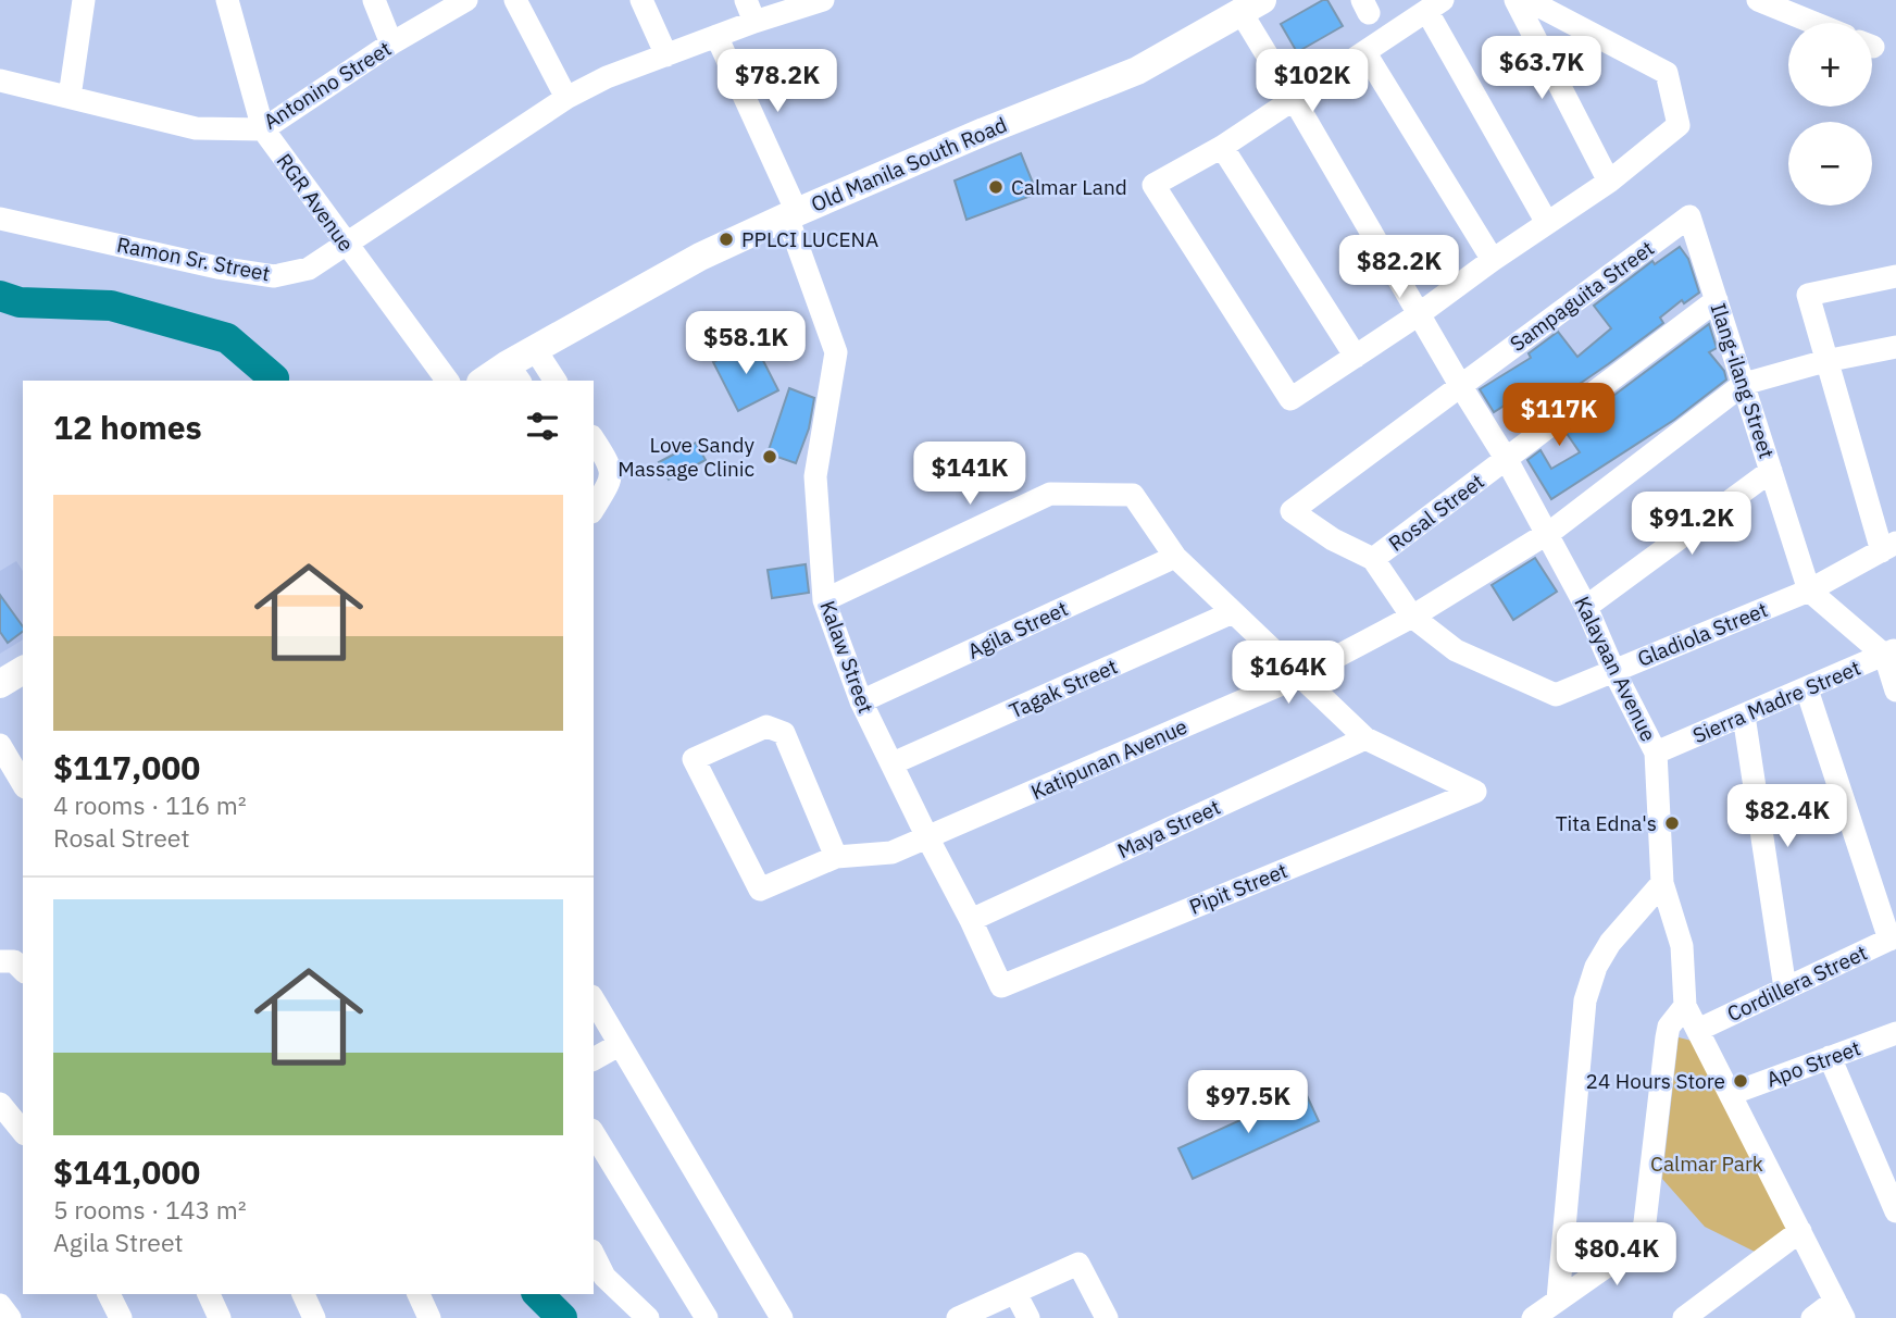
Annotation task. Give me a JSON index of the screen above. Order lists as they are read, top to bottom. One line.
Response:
{"streets":{"main road":["Old Manila South Road"],"street":["Antonino Street","RGR Avenue","Ramon Sr. Street","Sampaguita Street","Ilang-ilang Street","Rosal Street","Agila Street","Gladiola Street","Kalaw Street","Kalayaan Avenue","Tagak Street","Sierra Madre Street","Katipunan Avenue","Maya Street","Pipit Street","Cordillera Street","Apo Street"]},"crossings":[["Antonino Street","RGR Avenue"],["Old Manila South Road","Kalaw Street"],["Old Manila South Road","Kalayaan Avenue"],["RGR Avenue","Ramon Sr. Street"],["Ramon Sr. Street","Kalaw Street"],["Sampaguita Street","Ilang-ilang Street"],["Sampaguita Street","Rosal Street"],["Sampaguita Street","Gladiola Street"],["Sampaguita Street","Kalayaan Avenue"],["Ilang-ilang Street","Rosal Street"],["Ilang-ilang Street","Gladiola Street"],["Ilang-ilang Street","Katipunan Avenue"],["Rosal Street","Gladiola Street"],["Rosal Street","Kalayaan Avenue"],["Agila Street","Kalaw Street"],["Gladiola Street","Kalayaan Avenue"],["Gladiola Street","Katipunan Avenue"],["Kalaw Street","Tagak Street"],["Kalaw Street","Katipunan Avenue"],["Kalaw Street","Maya Street"],["Kalaw Street","Pipit Street"],["Kalayaan Avenue","Sierra Madre Street"],["Kalayaan Avenue","Katipunan Avenue"],["Kalayaan Avenue","Cordillera Street"],["Kalayaan Avenue","Apo Street"],["Maya Street","Pipit Street"]],"parks":["Calmar Park"],"places":["Calmar Land","PPLCI LUCENA","Love Sandy Massage Clinic","Tita Edna's","24 Hours Store"],"page":{"map_buttons":["+","−"],"price":["$63.7K","$78.2K","$102K","$82.2K","$58.1K","$117K","$141K","$91.2K","$164K","$82.4K","$97.5K","$80.4K"],"heading":"12 homes","list":[{"name":"$117,000","note":"4 rooms · 116 m² · Rosal Street"},{"name":"$141,000","note":"5 rooms · 143 m² · Agila Street"}]}}
